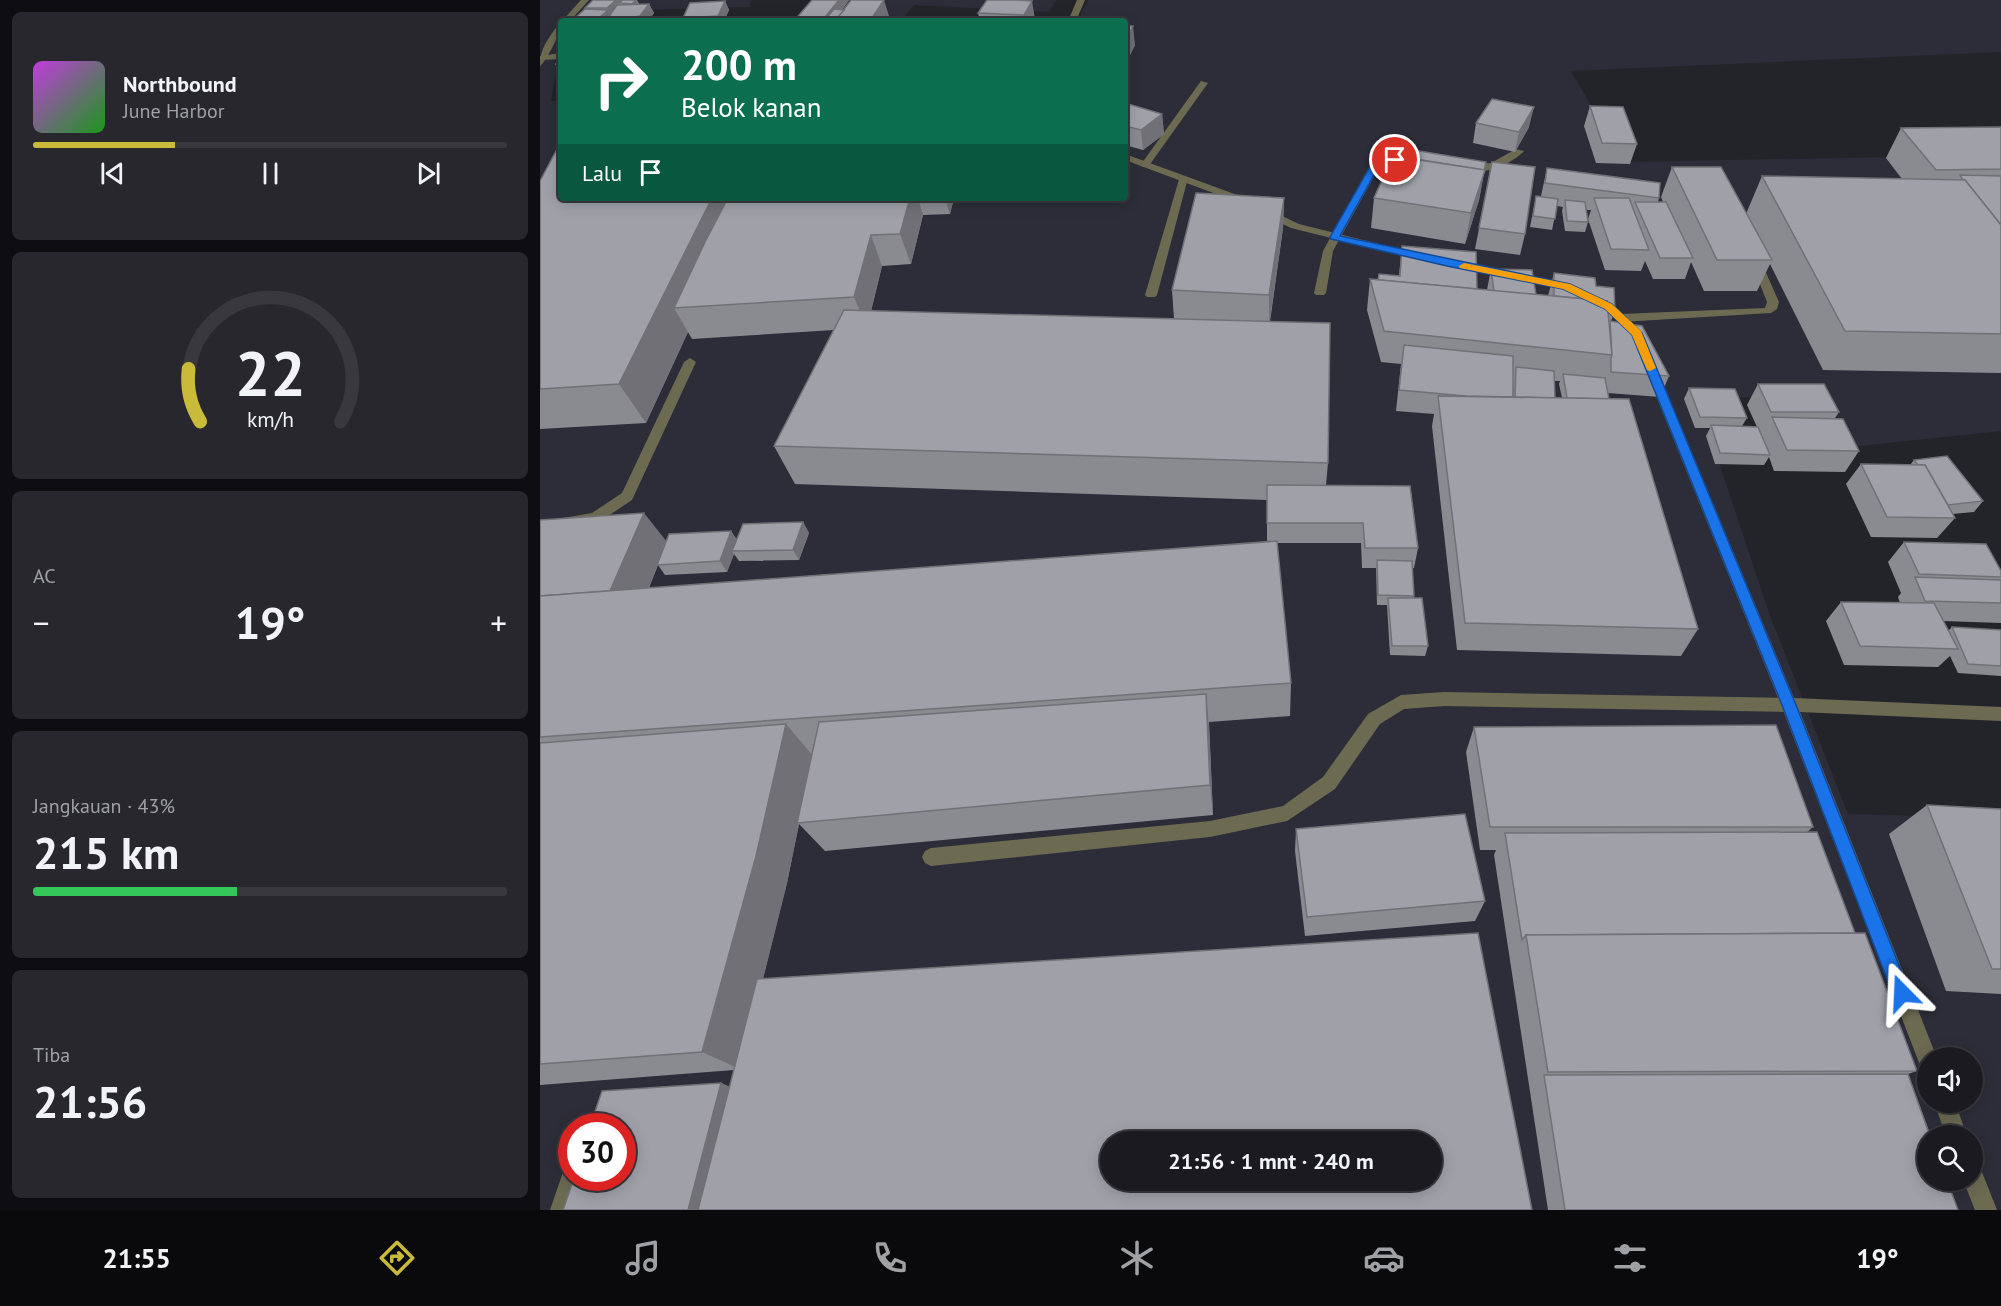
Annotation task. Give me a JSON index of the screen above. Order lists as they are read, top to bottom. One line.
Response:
{"page":{"turn":["200 m","Belok kanan"],"song":["Northbound","June Harbor"],"then":"Lalu","tile":["AC",["Jangkauan · 43%","215 km"],["Tiba","21:56"]],"heat":["−","19°","+"],"limit":"30","trip":"21:56 · 1 mnt · 240 m","tabs":["21:55","19°"],"gauge":["22","km/h"]}}
